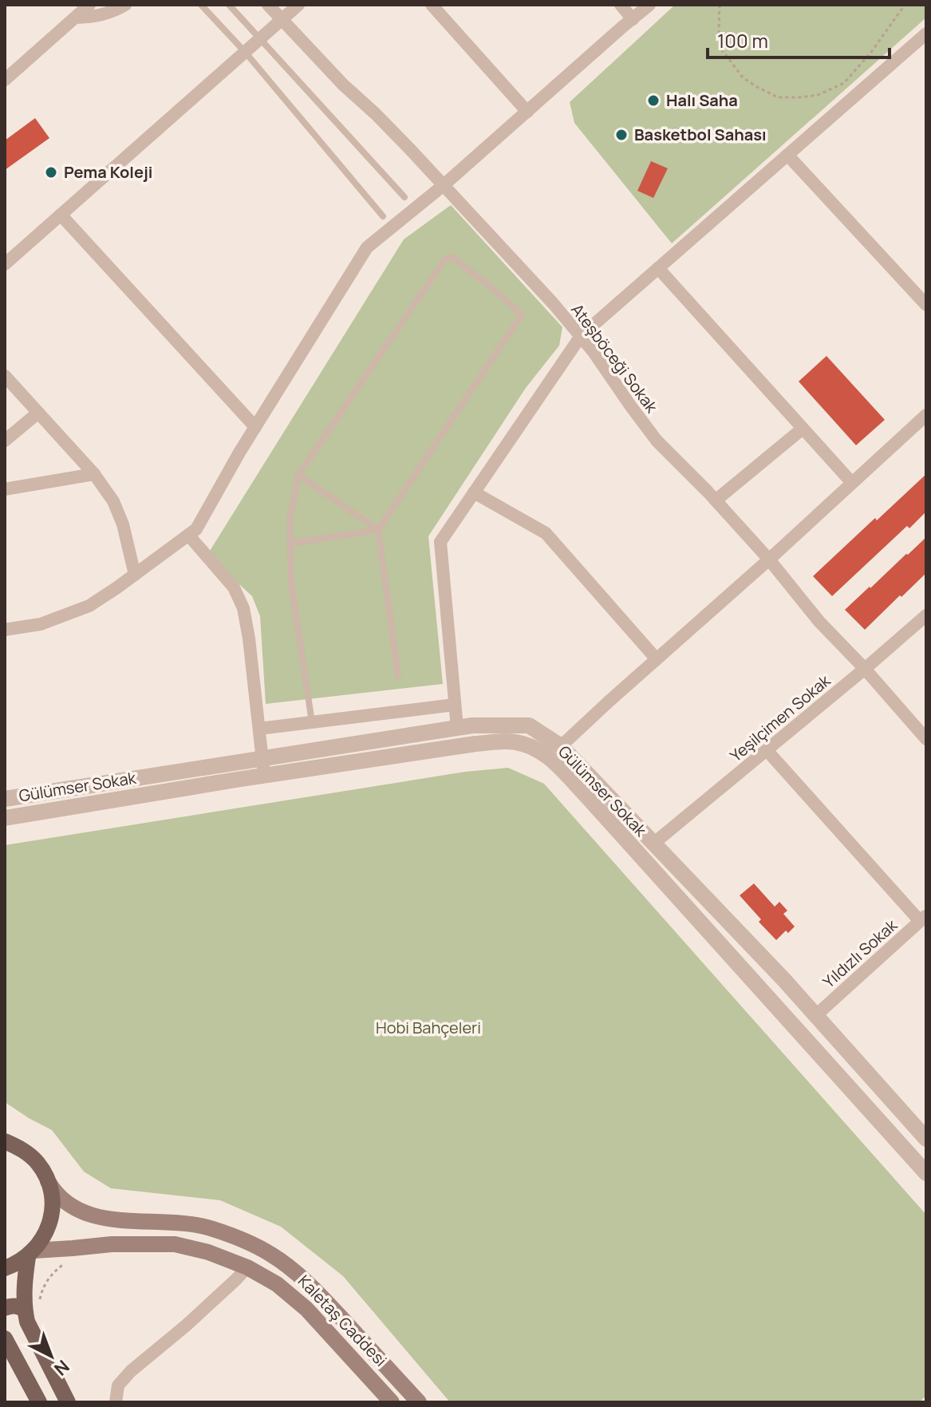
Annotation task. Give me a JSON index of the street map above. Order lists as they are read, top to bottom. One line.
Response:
{"streets":{"main road":["Kaletaş Caddesi"],"street":["Ateşböceği Sokak","Yeşilçimen Sokak","Gülümser Sokak","Yıldızlı Sokak"]},"crossings":[["Ateşböceği Sokak","Yeşilçimen Sokak"],["Yeşilçimen Sokak","Gülümser Sokak"],["Gülümser Sokak","Yıldızlı Sokak"]],"parks":["Hobi Bahçeleri"],"places":["Halı Saha","Basketbol Sahası","Pema Koleji"],"scale_bar":"100 m","north":"bottom right"}
